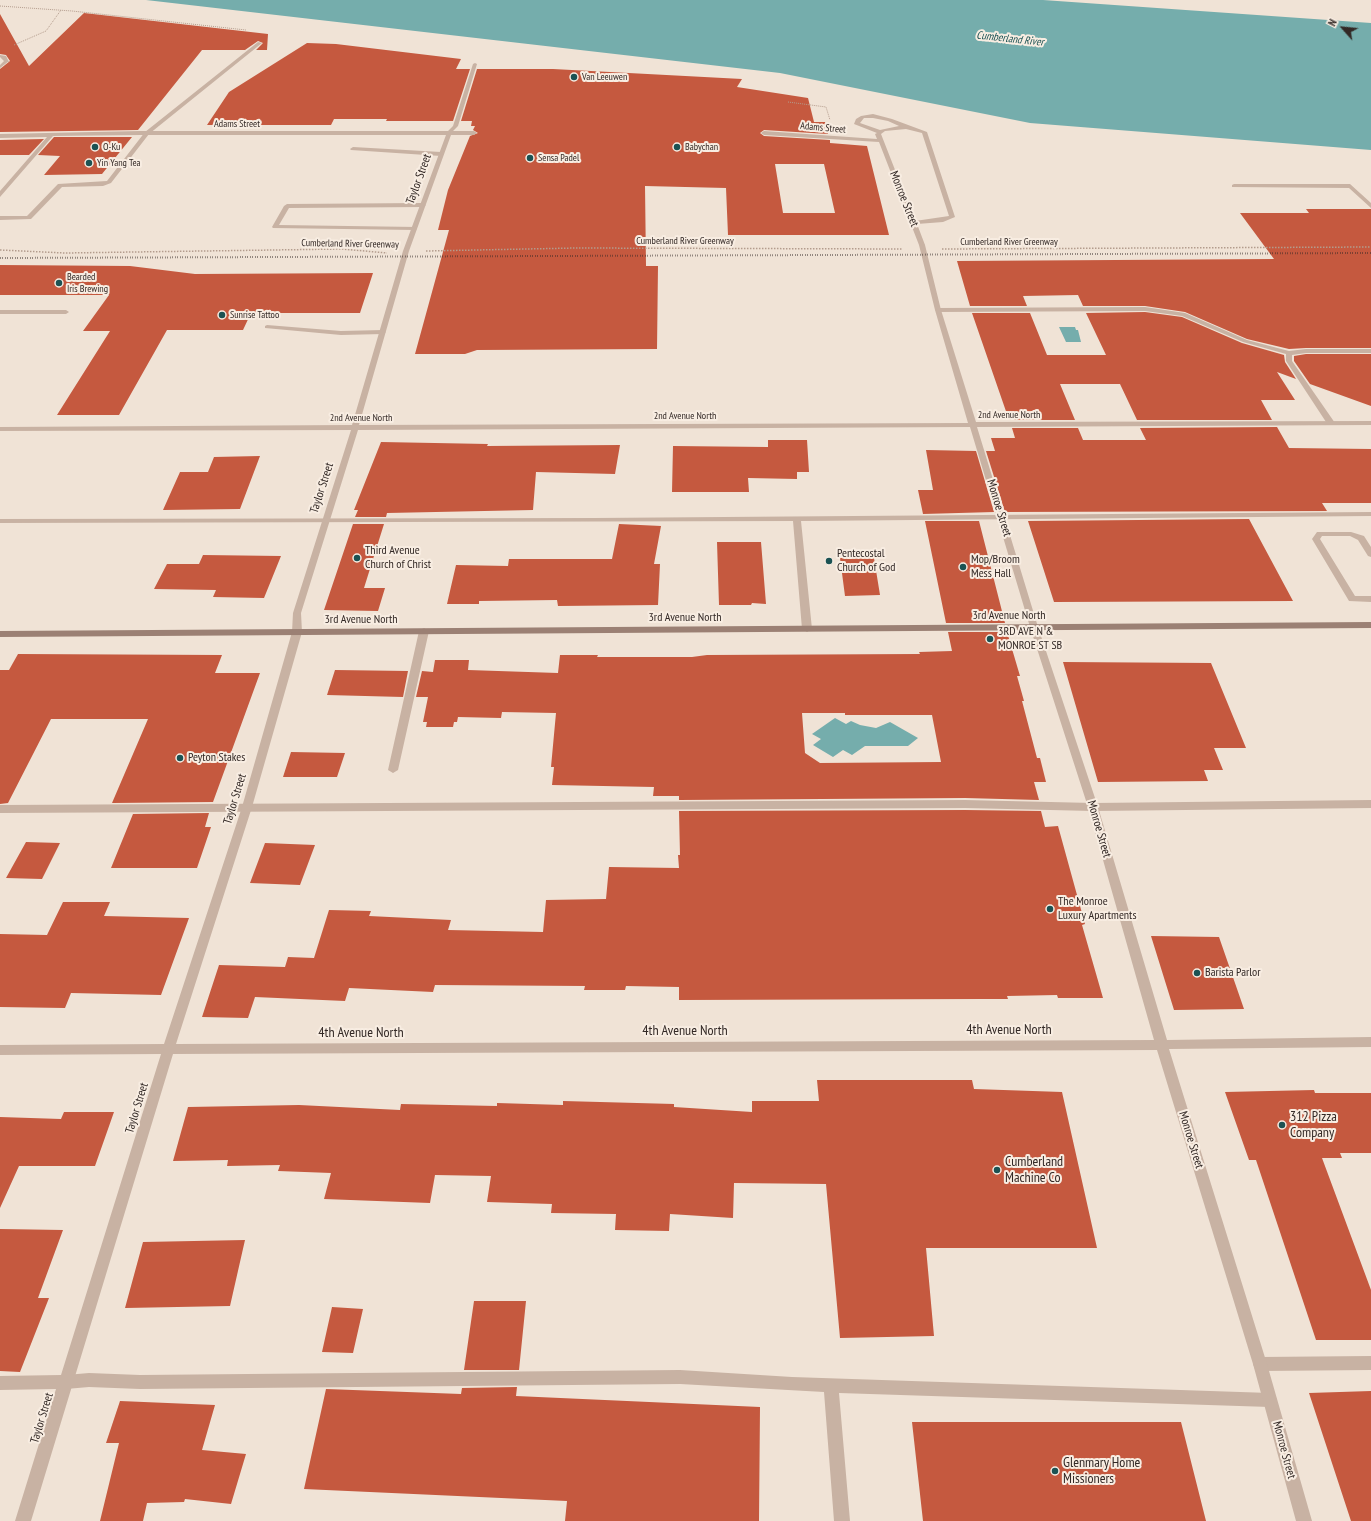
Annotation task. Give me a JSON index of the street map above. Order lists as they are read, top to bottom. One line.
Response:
{"streets":{"street":["Adams Street","Taylor Street","Monroe Street","2nd Avenue North","3rd Avenue North","4th Avenue North"],"path":["Cumberland River Greenway"]},"crossings":[["Adams Street","Taylor Street"],["Adams Street","Monroe Street"],["Taylor Street","Cumberland River Greenway"],["Taylor Street","2nd Avenue North"],["Taylor Street","3rd Avenue North"],["Taylor Street","4th Avenue North"],["Monroe Street","Cumberland River Greenway"],["Monroe Street","2nd Avenue North"],["Monroe Street","3rd Avenue North"],["Monroe Street","4th Avenue North"]],"water":["Cumberland River"],"places":["Van Leeuwen","O-Ku","Babychan","Sensa Padel","Yin Yang Tea","Bearded Iris Brewing","Sunrise Tattoo","Third Avenue Church of Christ","Pentecostal Church of God","Mop/Broom Mess Hall","3RD AVE N & MONROE ST SB","Peyton Stakes","The Monroe Luxury Apartments","Barista Parlor","312 Pizza Company","Cumberland Machine Co","Glenmary Home Missioners"],"north":"top left"}
